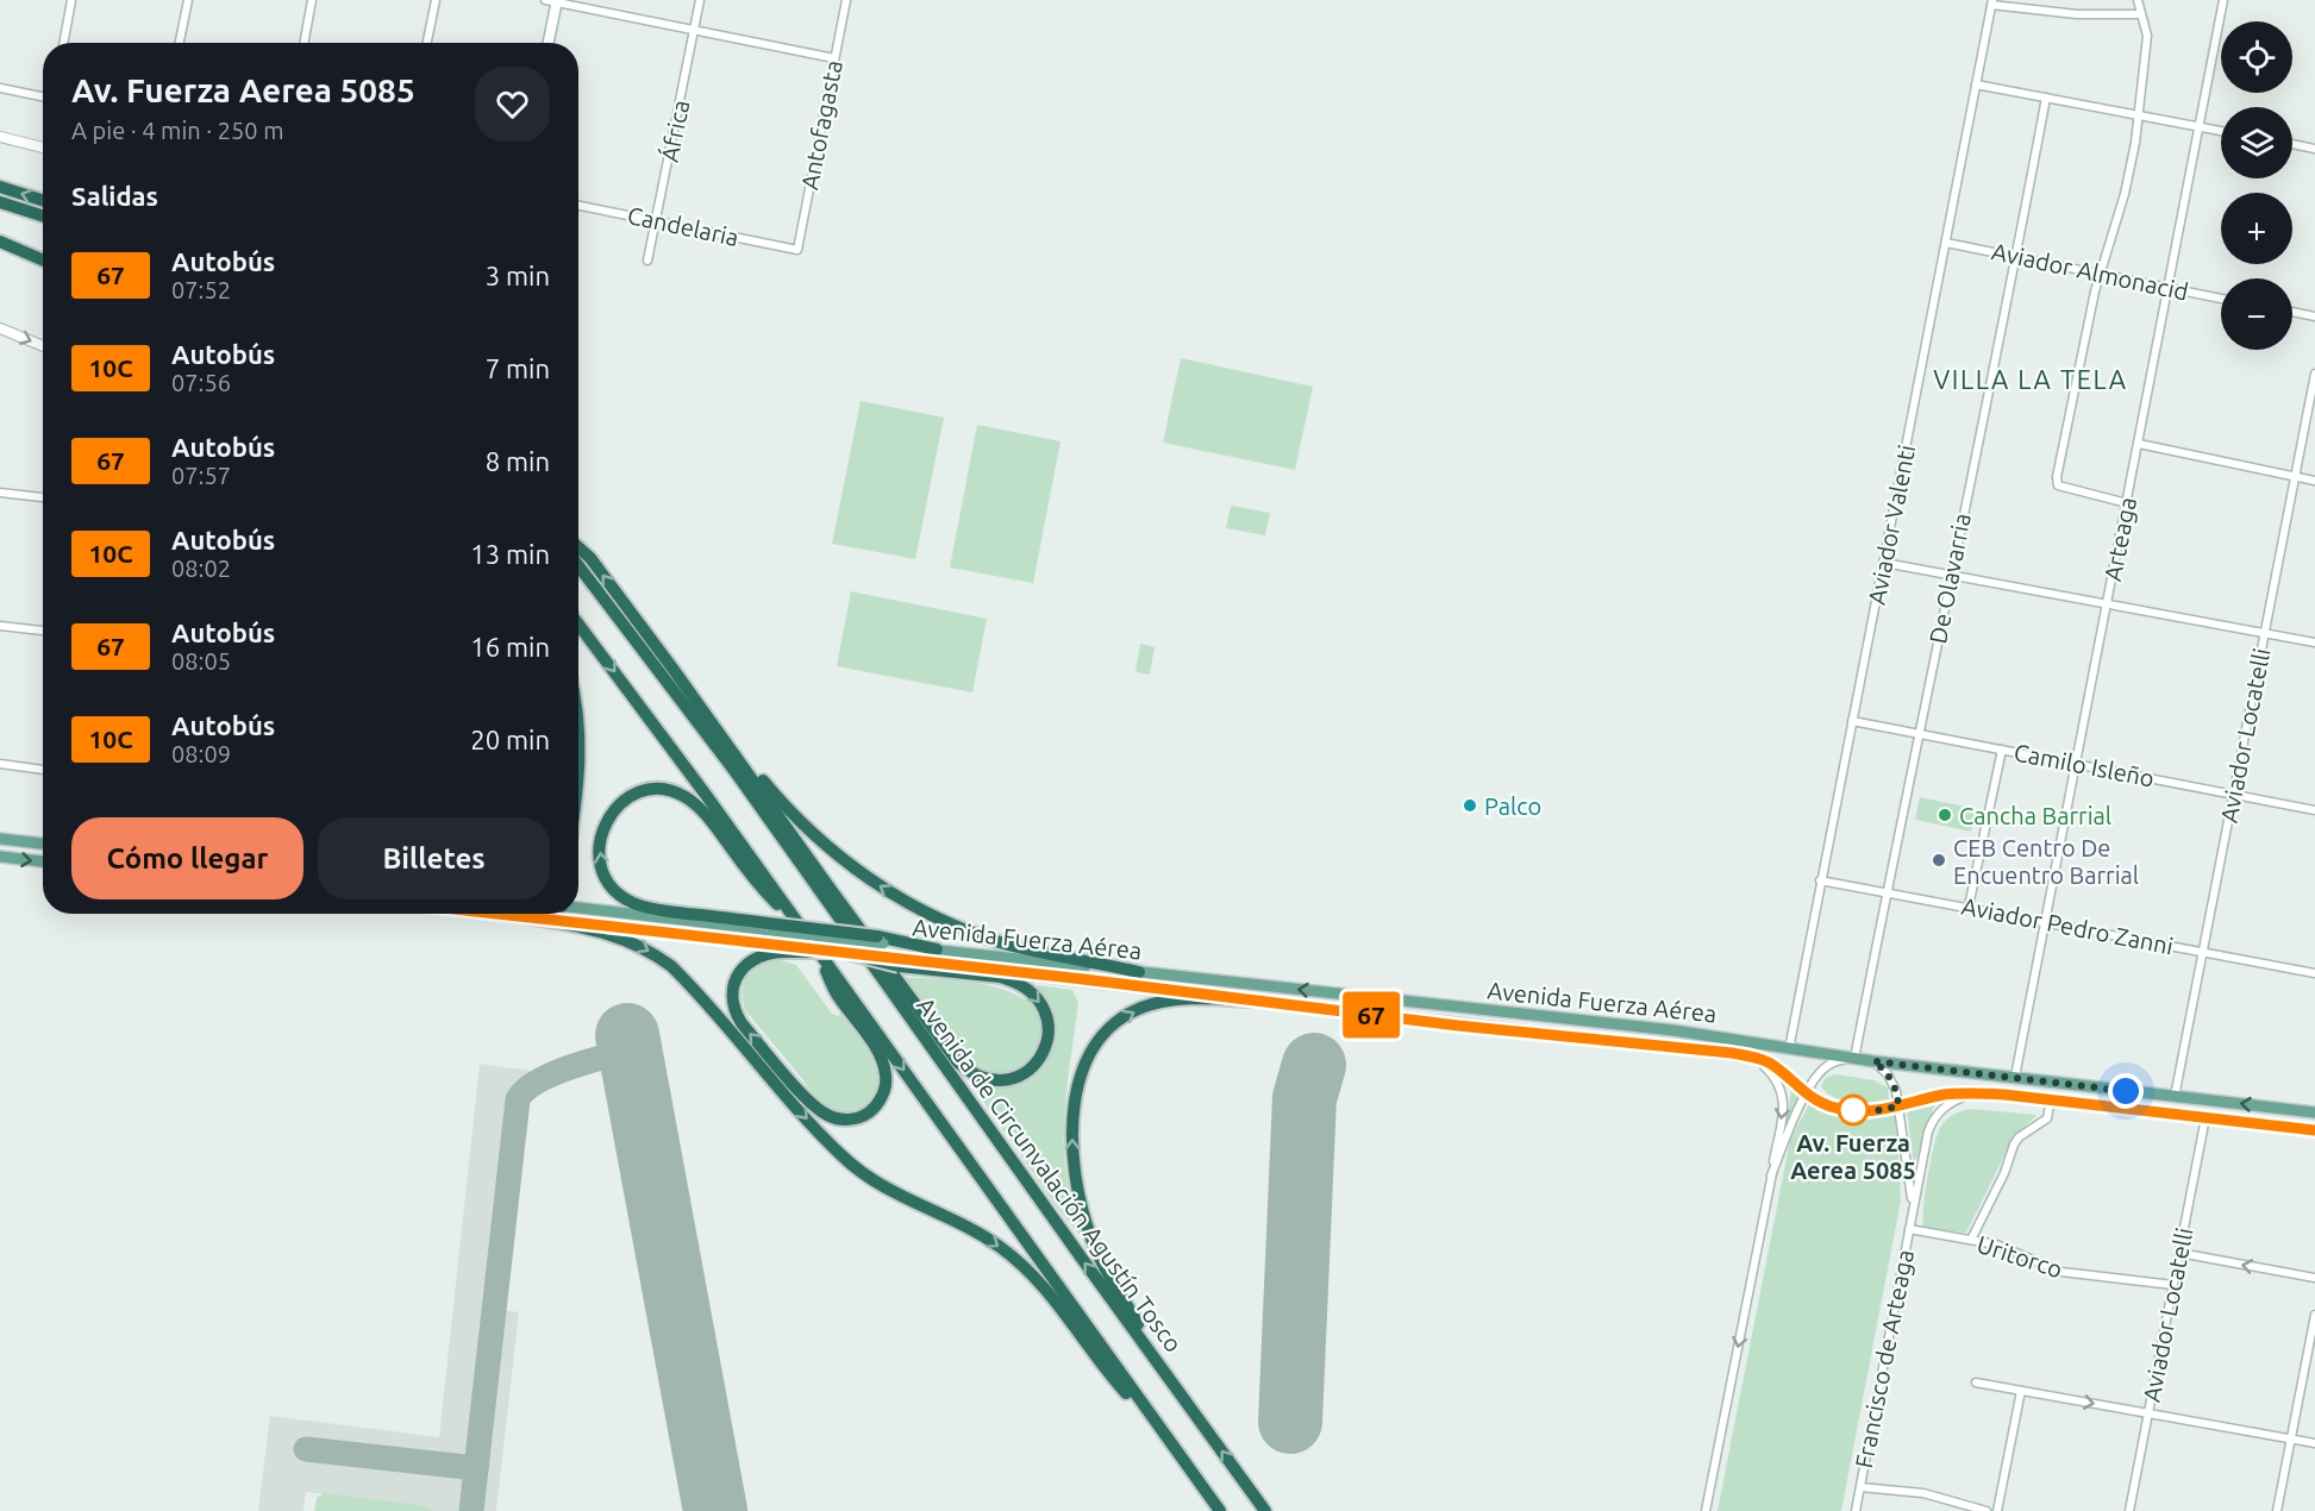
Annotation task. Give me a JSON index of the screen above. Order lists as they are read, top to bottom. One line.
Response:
{"streets":{"highway":["Avenida de Circunvalación Agustín Tosco"],"main road":["Avenida Fuerza Aérea"],"street":["Antofagasta","África","Candelaria","Aviador Almonacid","Aviador Valenti","Arteaga","De Olavarria","Aviador Locatelli","Camilo Isleño","Aviador Pedro Zanni","Uritorco","Francisco de Arteaga"]},"crossings":[["Antofagasta","Candelaria"],["África","Candelaria"],["Aviador Almonacid","Aviador Valenti"],["Aviador Almonacid","Arteaga"],["Aviador Almonacid","De Olavarria"],["Aviador Valenti","Camilo Isleño"],["Aviador Valenti","Aviador Pedro Zanni"],["Aviador Valenti","Avenida Fuerza Aérea"],["Arteaga","Camilo Isleño"],["Arteaga","Aviador Pedro Zanni"],["Arteaga","Avenida Fuerza Aérea"],["De Olavarria","Camilo Isleño"],["De Olavarria","Aviador Pedro Zanni"],["De Olavarria","Avenida Fuerza Aérea"],["Aviador Locatelli","Camilo Isleño"],["Aviador Locatelli","Aviador Pedro Zanni"],["Aviador Locatelli","Avenida Fuerza Aérea"],["Aviador Locatelli","Uritorco"],["Avenida Fuerza Aérea","Francisco de Arteaga"],["Uritorco","Francisco de Arteaga"]],"districts":["VILLA LA TELA"],"places":["Palco","Cancha Barrial","CEB Centro De Encuentro Barrial","Av. Fuerza Aerea 5085"],"lines":["bus line 67"],"page":{"on_map":"67","map_buttons":["+","−"],"heading":[["Av. Fuerza Aerea 5085","A pie · 4 min · 250 m"],"Salidas"],"list":[{"mark":"67","name":"Autobús","note":"07:52","value":"3 min"},{"mark":"10C","name":"Autobús","note":"07:56","value":"7 min"},{"mark":"67","name":"Autobús","note":"07:57","value":"8 min"},{"mark":"10C","name":"Autobús","note":"08:02","value":"13 min"},{"mark":"67","name":"Autobús","note":"08:05","value":"16 min"},{"mark":"10C","name":"Autobús","note":"08:09","value":"20 min"}],"buttons":["Cómo llegar","Billetes"]}}
